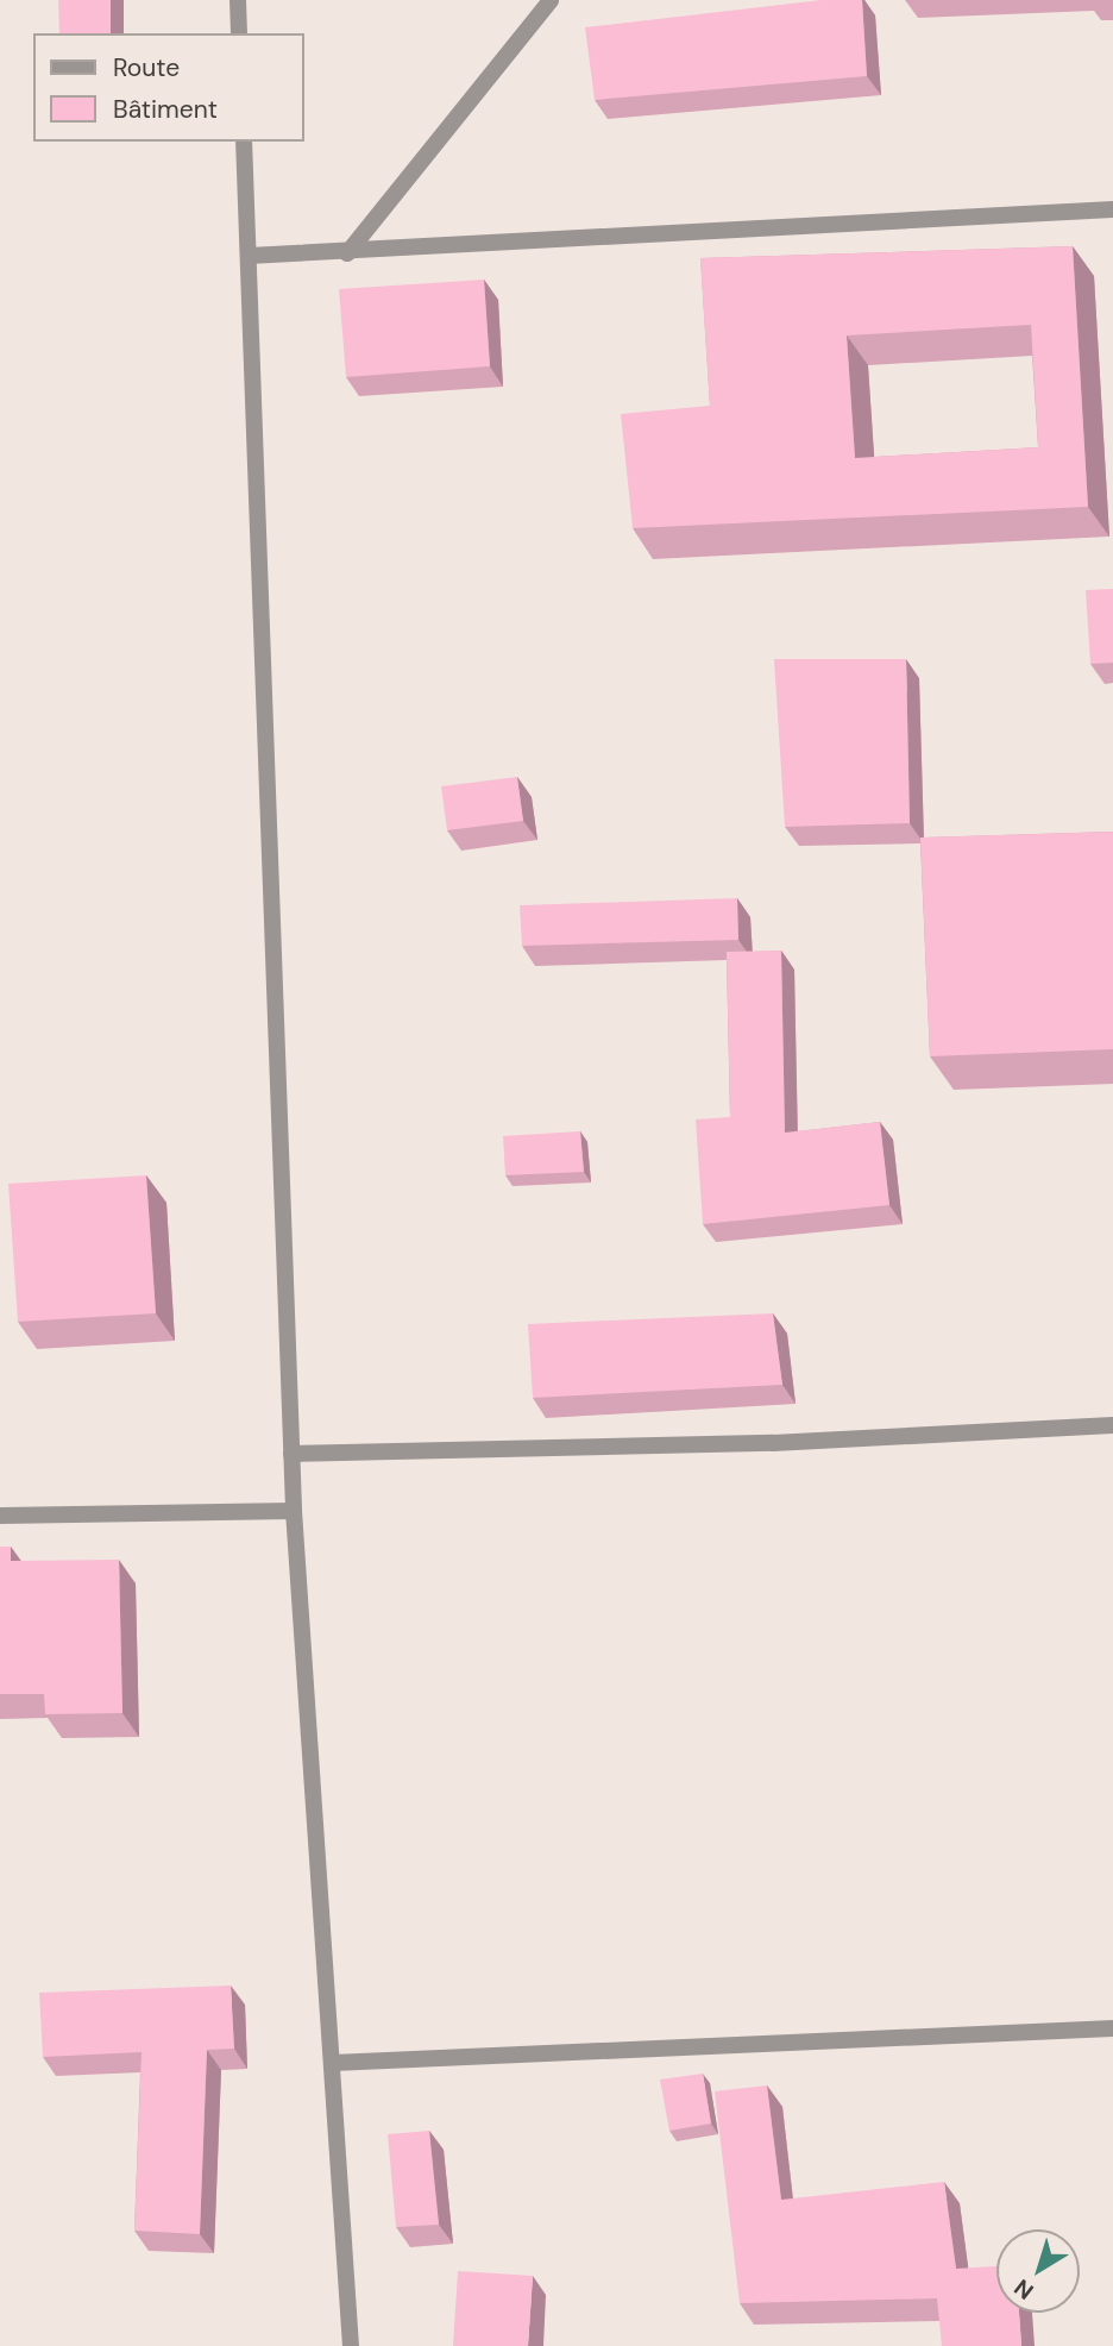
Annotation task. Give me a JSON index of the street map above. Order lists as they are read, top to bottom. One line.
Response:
{"legend":["Route","Bâtiment"],"north":"bottom left"}
